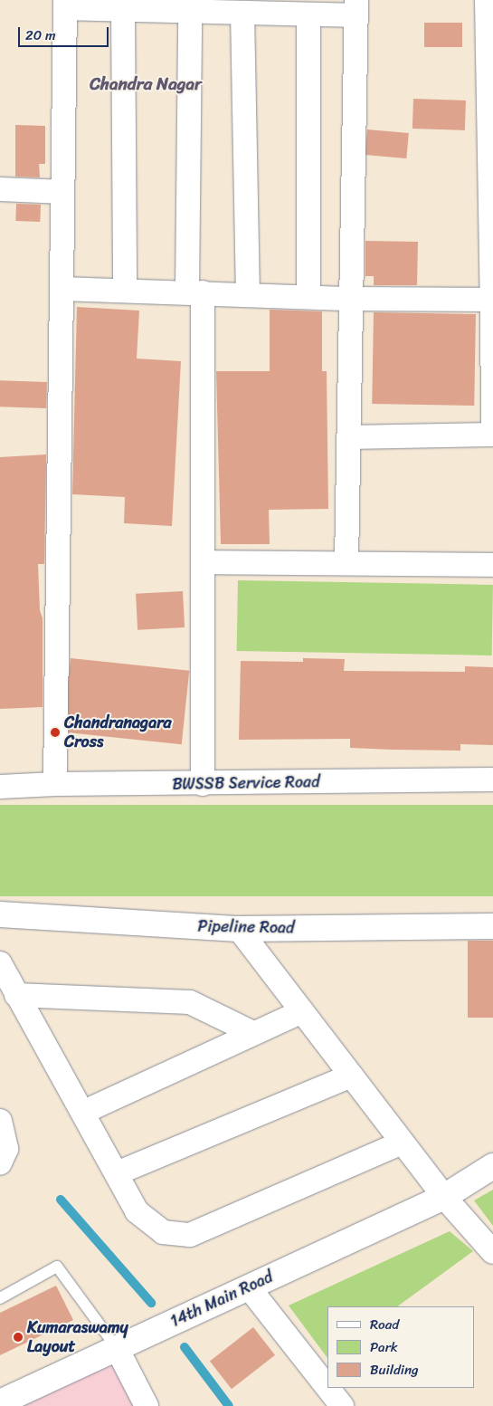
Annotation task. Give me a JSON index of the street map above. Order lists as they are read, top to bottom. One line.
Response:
{"streets":{"main road":["Pipeline Road","14th Main Road"],"street":["BWSSB Service Road"]},"districts":["Chandra Nagar"],"places":["Chandranagara Cross","Kumaraswamy Layout"],"legend":["Road","Park","Building"],"scale_bar":"20 m"}
